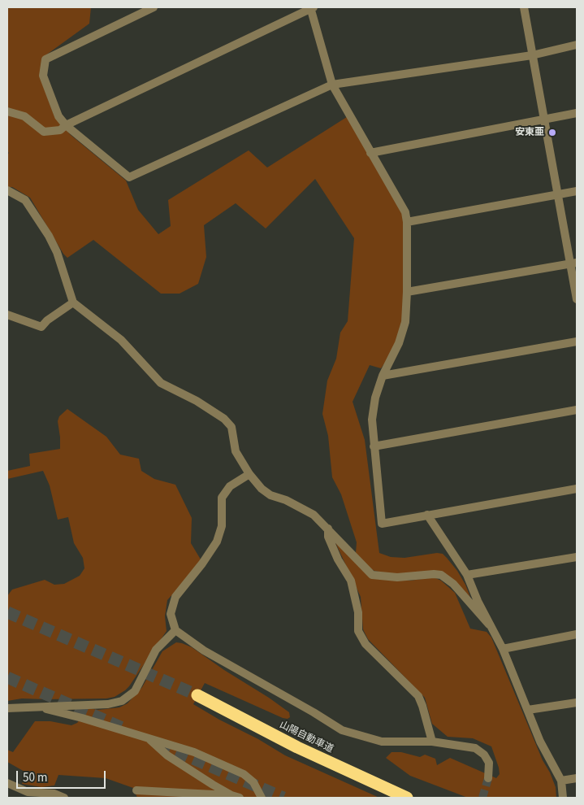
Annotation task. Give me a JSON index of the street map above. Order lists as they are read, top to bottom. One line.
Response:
{"streets":{"highway":["山陽自動車道"]},"places":["安東亜"],"scale_bar":"50 m"}
